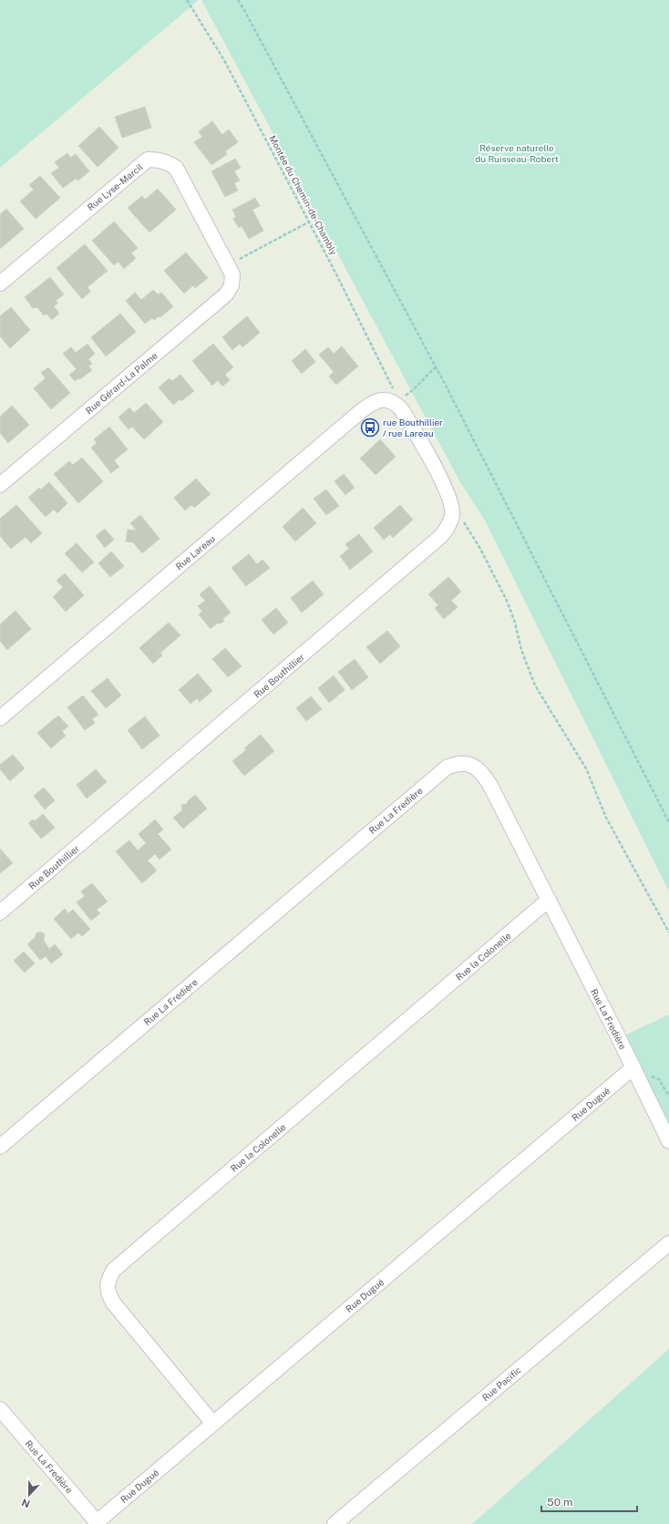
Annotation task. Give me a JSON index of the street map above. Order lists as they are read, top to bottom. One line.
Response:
{"streets":{"street":["Rue Lyse-Marcil","Rue Gérard-La Palme","Rue Lareau","Rue Bouthillier","Rue La Fredière","Rue la Colonelle","Rue Dugué","Rue Pacific"],"path":["Montée du Chemin-de-Chambly"]},"crossings":[["Rue Lyse-Marcil","Rue Gérard-La Palme"],["Montée du Chemin-de-Chambly","Rue Lareau"],["Rue La Fredière","Rue la Colonelle"],["Rue La Fredière","Rue Dugué"],["Rue la Colonelle","Rue Dugué"]],"parks":["Réserve naturelle du Ruisseau-Robert"],"places":{"bus stop":["rue Bouthillier / rue Lareau"]},"scale_bar":"50 m","north":"bottom"}
